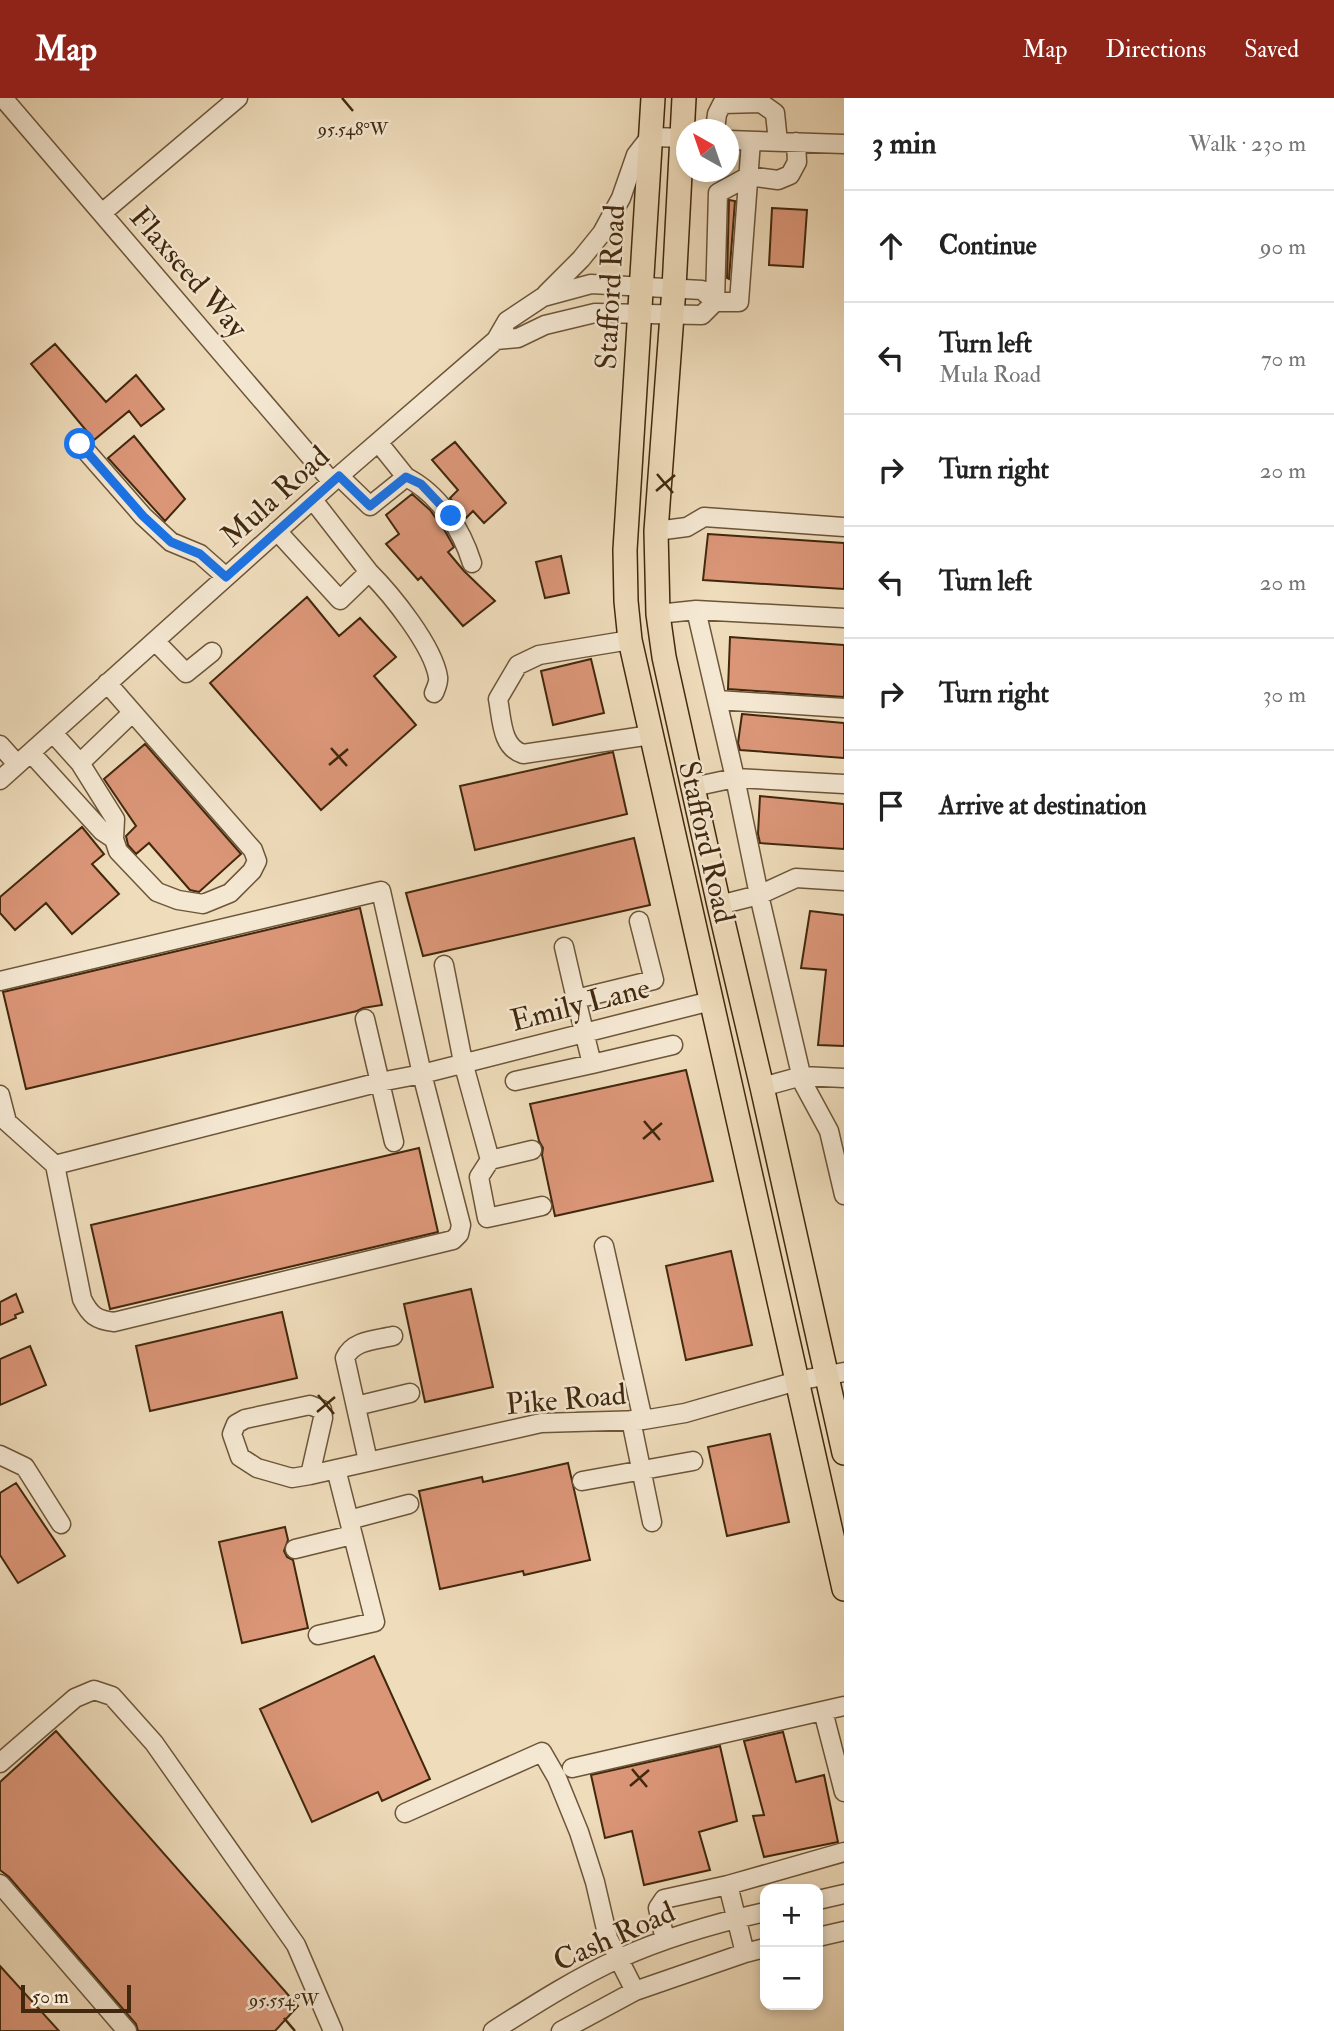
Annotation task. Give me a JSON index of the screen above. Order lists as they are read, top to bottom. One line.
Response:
{"streets":{"main road":["Stafford Road"],"street":["Flaxseed Way","Mula Road","Emily Lane","Pike Road","Cash Road"]},"crossings":[["Flaxseed Way","Mula Road"],["Stafford Road","Mula Road"],["Stafford Road","Emily Lane"],["Stafford Road","Pike Road"]],"scale_bar":"50 m","north":"top left","page":{"header":"Map","nav":["Map","Directions","Saved"],"heading":["3 min","Walk · 230 m"],"list":[["Continue","90 m"],["Turn left","Mula Road","70 m"],["Turn right","20 m"],["Turn left","20 m"],["Turn right","30 m"],"Arrive at destination"],"map_buttons":["+","−"],"scale":"50 m"},"coordinates":["95.548°W","95.554°W"]}
